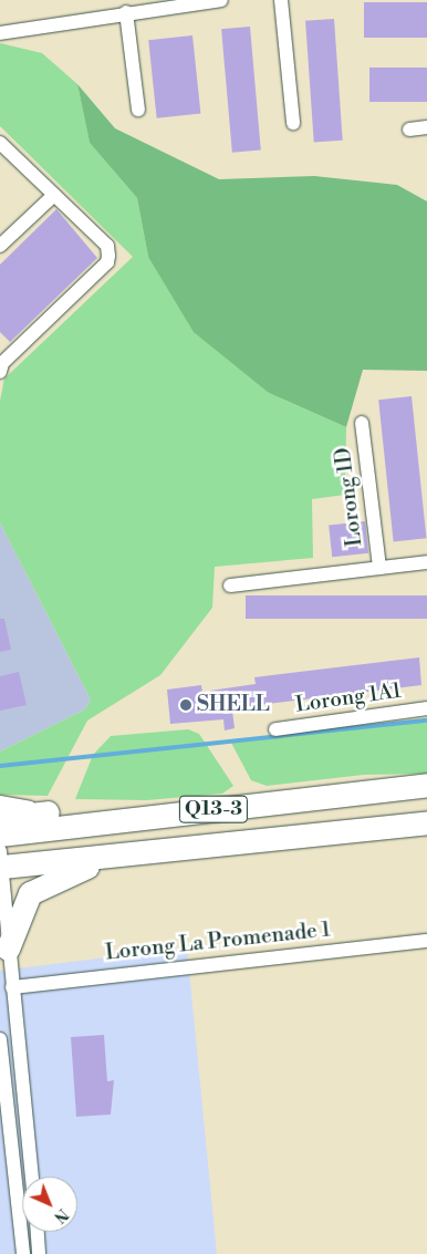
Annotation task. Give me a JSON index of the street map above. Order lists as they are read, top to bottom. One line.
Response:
{"streets":{"highway":["Q13-3"],"street":["Lorong 1D","Lorong 1A1","Lorong La Promenade 1"]},"places":["SHELL"],"north":"bottom right"}
